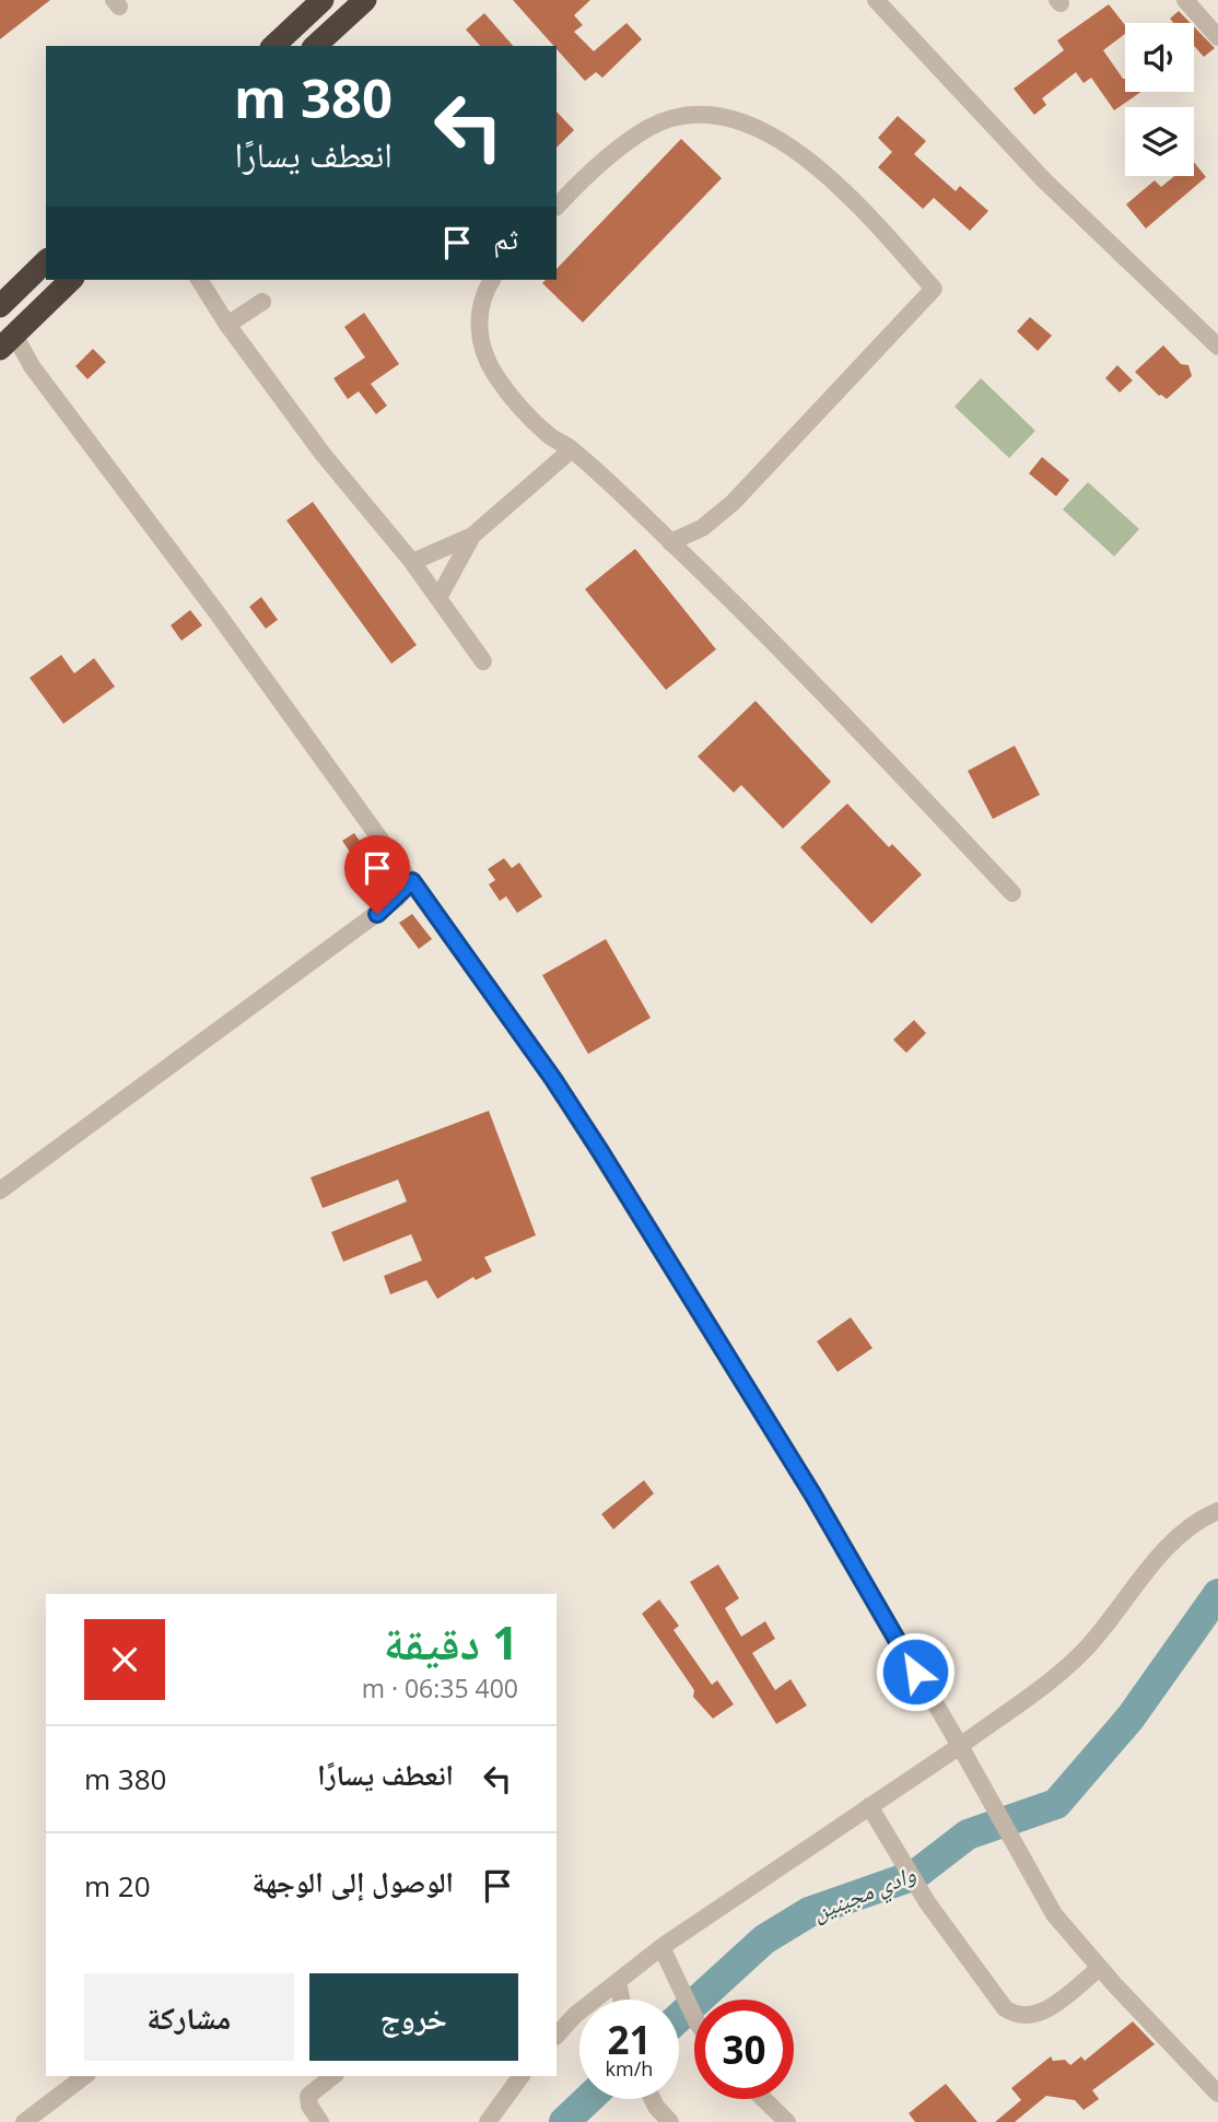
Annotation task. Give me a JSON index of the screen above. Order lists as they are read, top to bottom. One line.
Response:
{"water":["وادي مجينين"],"page":{"turn":["380 m","انعطف يسارًا"],"then":"ثم","heading":["1 دقيقة","400 m · 06:35"],"list":[{"name":"انعطف يسارًا","value":"380 m"},{"name":"الوصول إلى الوجهة","value":"20 m"}],"buttons":["خروج","مشاركة"],"speed":"21 km/h","limit":"30"}}
